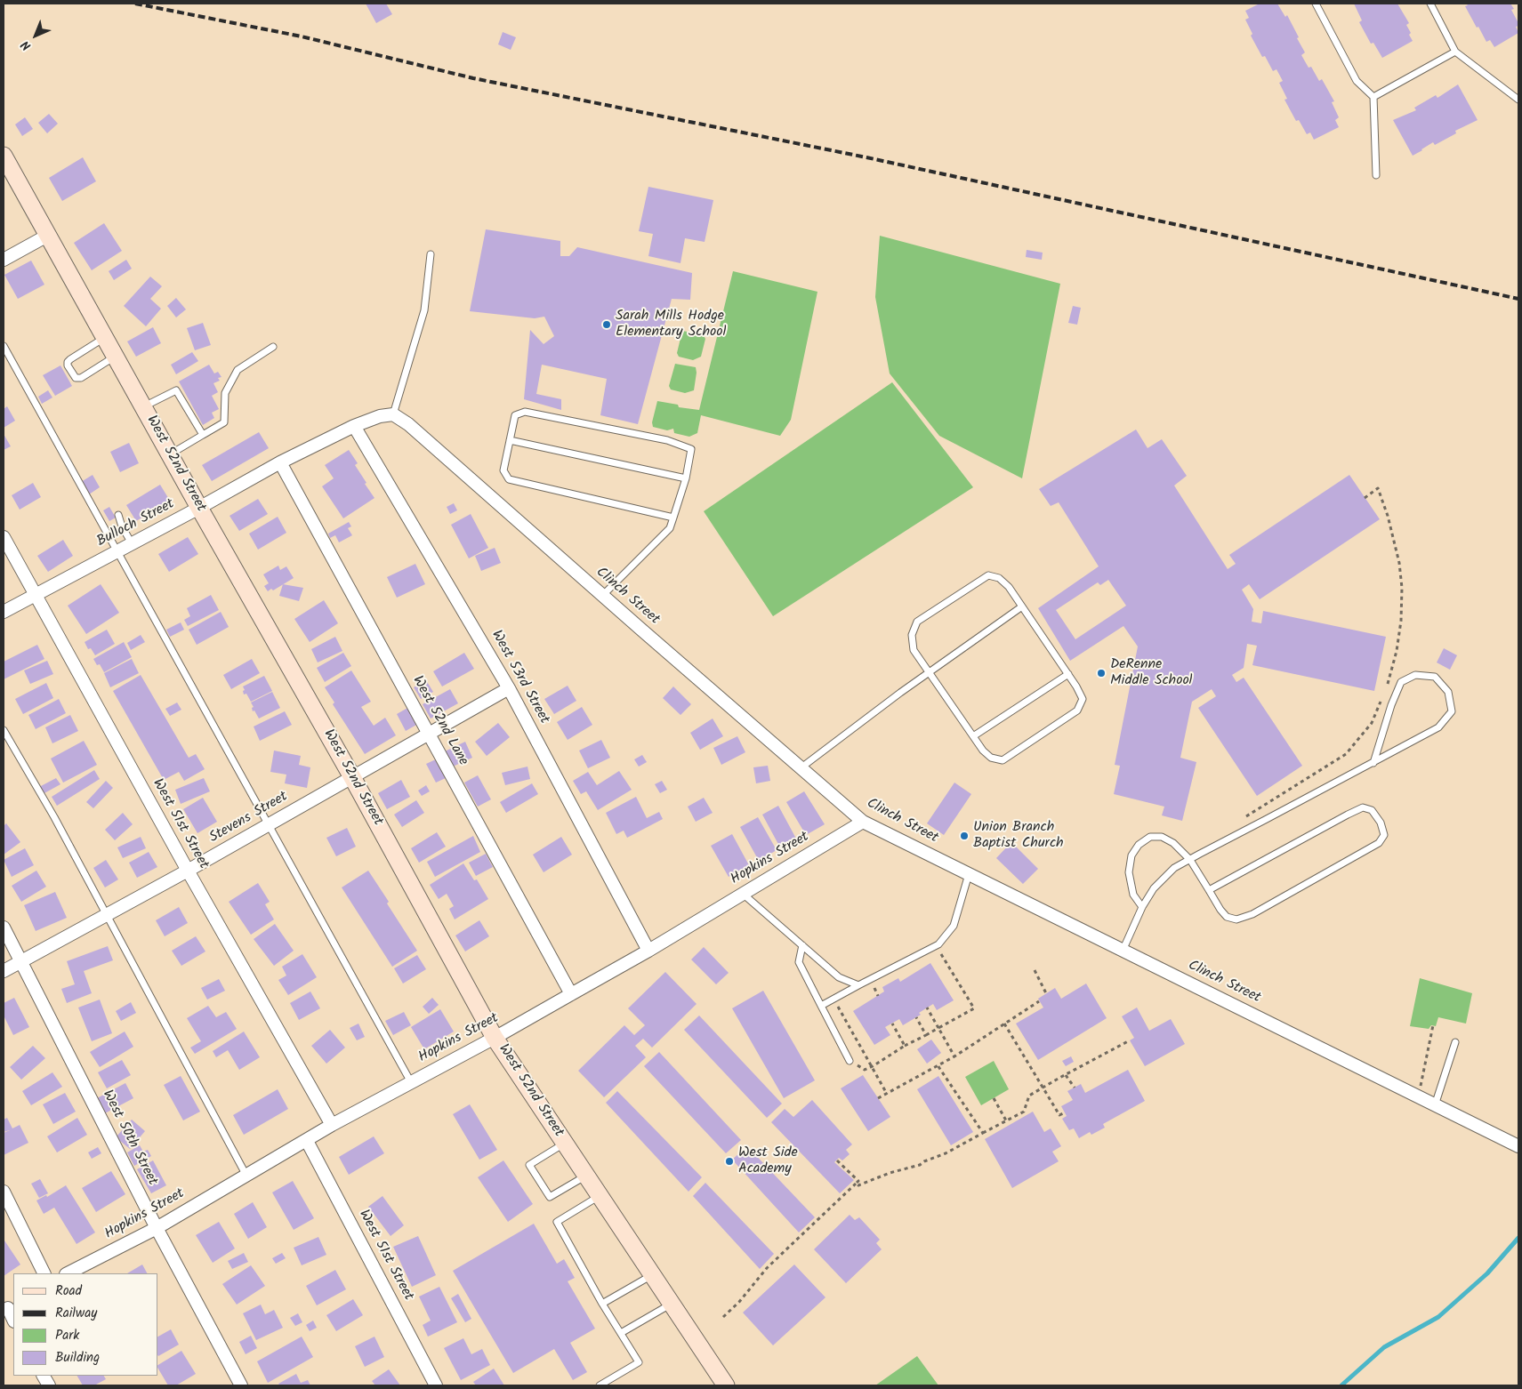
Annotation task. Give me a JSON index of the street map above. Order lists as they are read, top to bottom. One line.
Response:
{"streets":{"main road":["West 52nd Street"],"street":["Bulloch Street","Clinch Street","West 53rd Street","West 52nd Lane","Stevens Street","West 51st Street","Hopkins Street","West 50th Street"]},"crossings":[["West 52nd Street","Bulloch Street"],["West 52nd Street","Stevens Street"],["West 52nd Street","Hopkins Street"],["Bulloch Street","West 53rd Street"],["Bulloch Street","West 52nd Lane"],["Bulloch Street","West 51st Street"],["Clinch Street","Hopkins Street"],["West 53rd Street","Stevens Street"],["West 53rd Street","Hopkins Street"],["West 52nd Lane","Stevens Street"],["West 52nd Lane","Hopkins Street"],["Stevens Street","West 51st Street"],["Stevens Street","West 50th Street"],["West 51st Street","Hopkins Street"],["Hopkins Street","West 50th Street"]],"places":["Sarah Mills Hodge Elementary School","DeRenne Middle School","Union Branch Baptist Church","West Side Academy"],"legend":["Road","Railway","Park","Building"],"north":"bottom left"}
